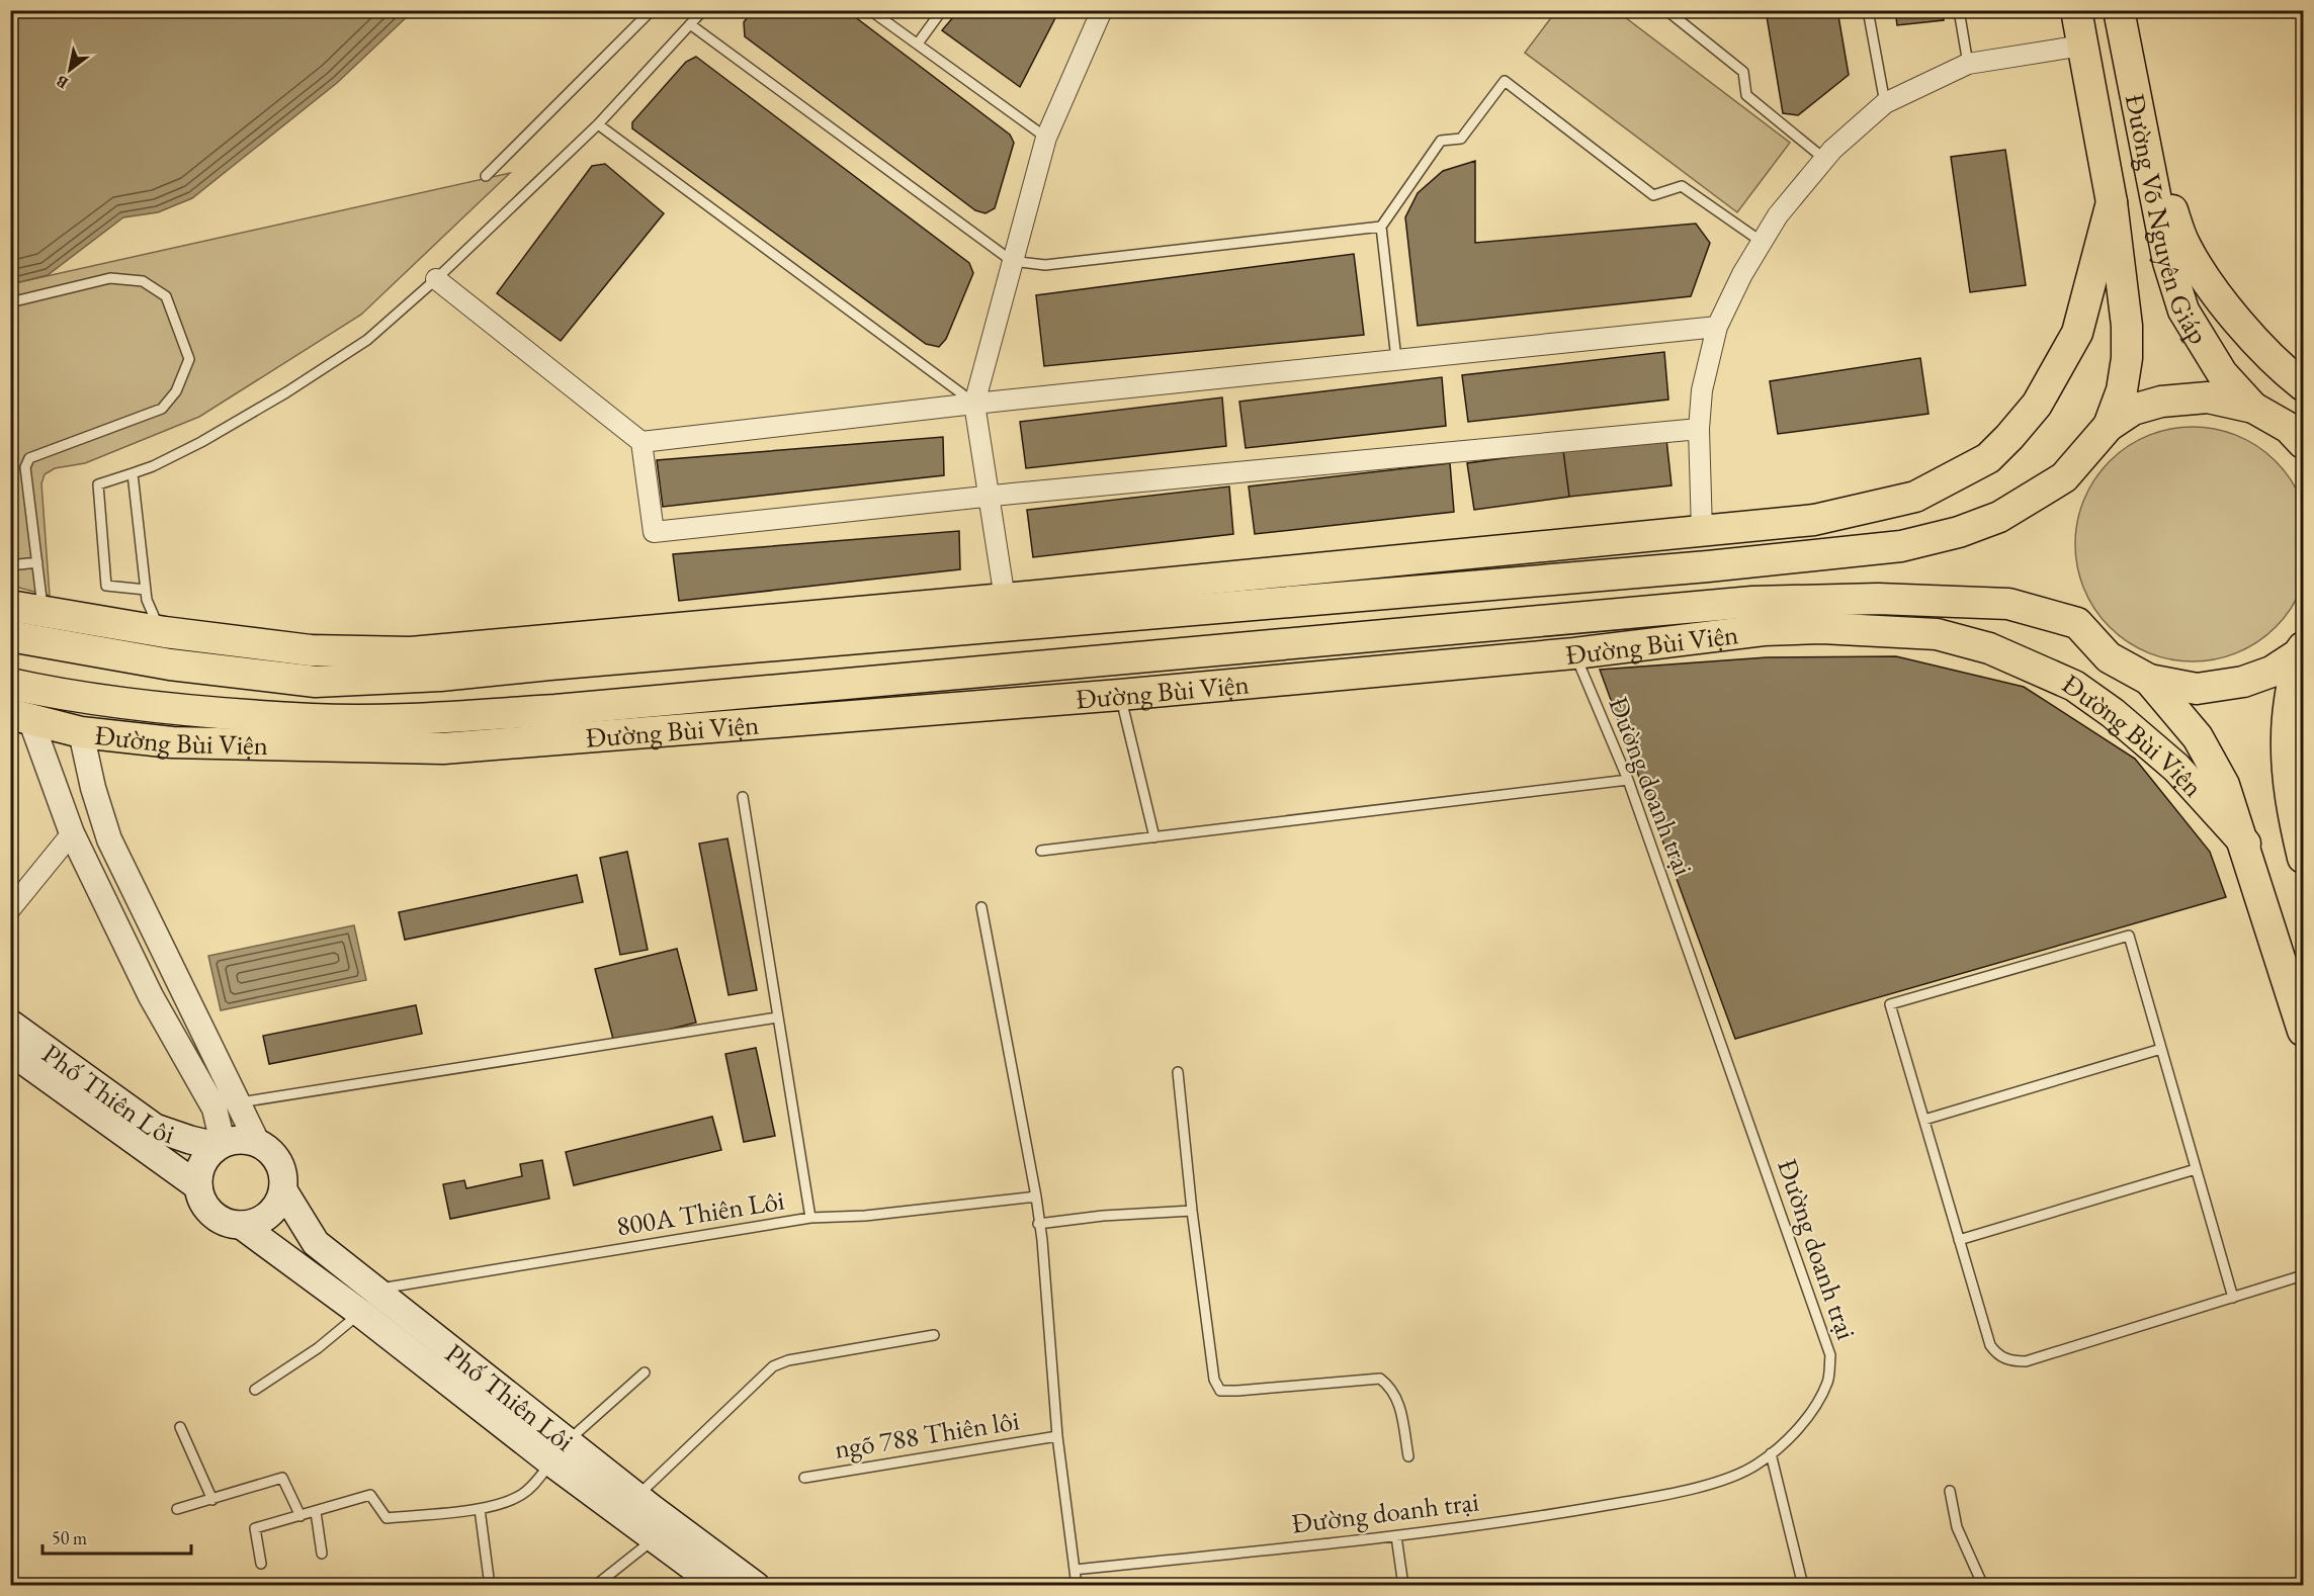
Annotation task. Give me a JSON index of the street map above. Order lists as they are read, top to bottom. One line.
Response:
{"streets":{"main road":["Đường Võ Nguyên Giáp","Đường Bùi Viện","Phố Thiên Lôi"],"lane":["Đường doanh trại","800A Thiên Lôi","ngõ 788 Thiên lôi"]},"crossings":[["Đường Bùi Viện","Đường doanh trại"],["Đường doanh trại","ngõ 788 Thiên lôi"],["Phố Thiên Lôi","800A Thiên Lôi"],["800A Thiên Lôi","ngõ 788 Thiên lôi"]],"scale_bar":"50 m","north":"bottom left"}
